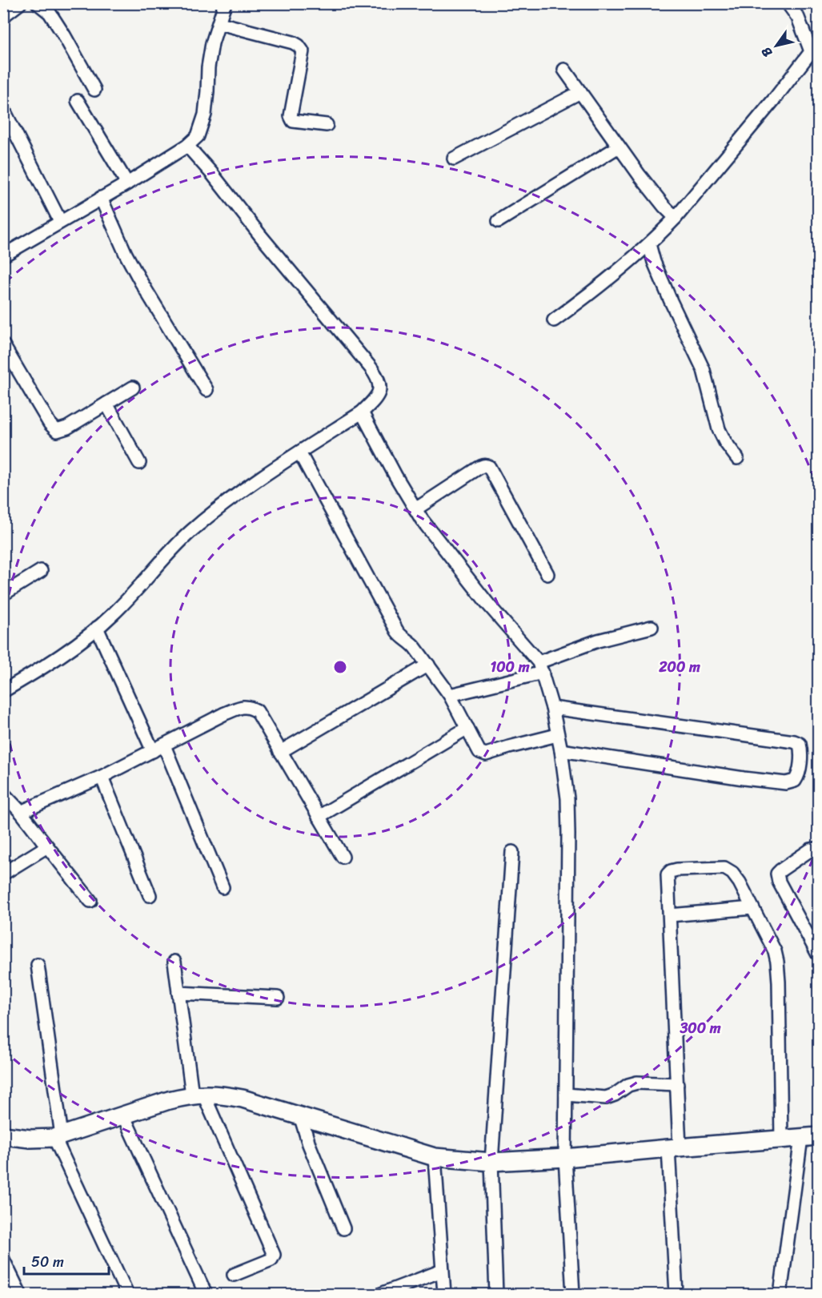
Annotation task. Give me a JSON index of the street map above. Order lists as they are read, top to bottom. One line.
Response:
{"scale_bar":"50 m","north":"bottom left","rings":["100 m","200 m","300 m"]}
